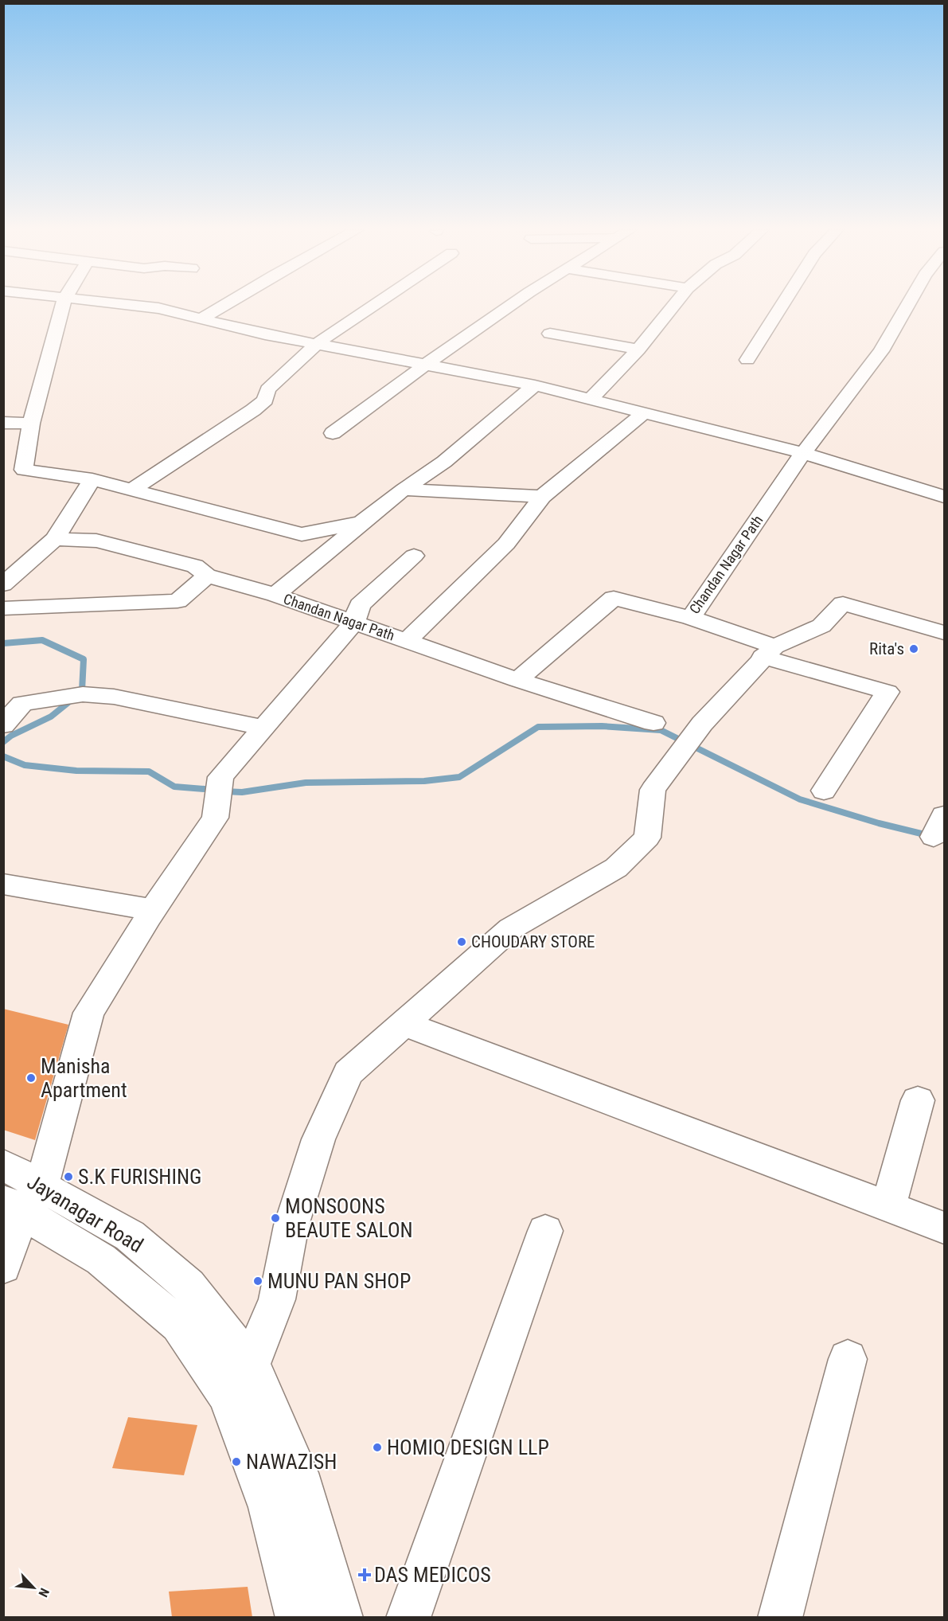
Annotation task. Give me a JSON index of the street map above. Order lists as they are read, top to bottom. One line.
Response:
{"streets":{"street":["Chandan Nagar Path","Jayanagar Road"]},"places":{"other":["Rita's","CHOUDARY STORE","Manisha Apartment","S.K FURISHING","MONSOONS BEAUTE SALON","MUNU PAN SHOP","HOMIQ DESIGN LLP","NAWAZISH"],"health":["DAS MEDICOS"]},"north":"bottom right"}
